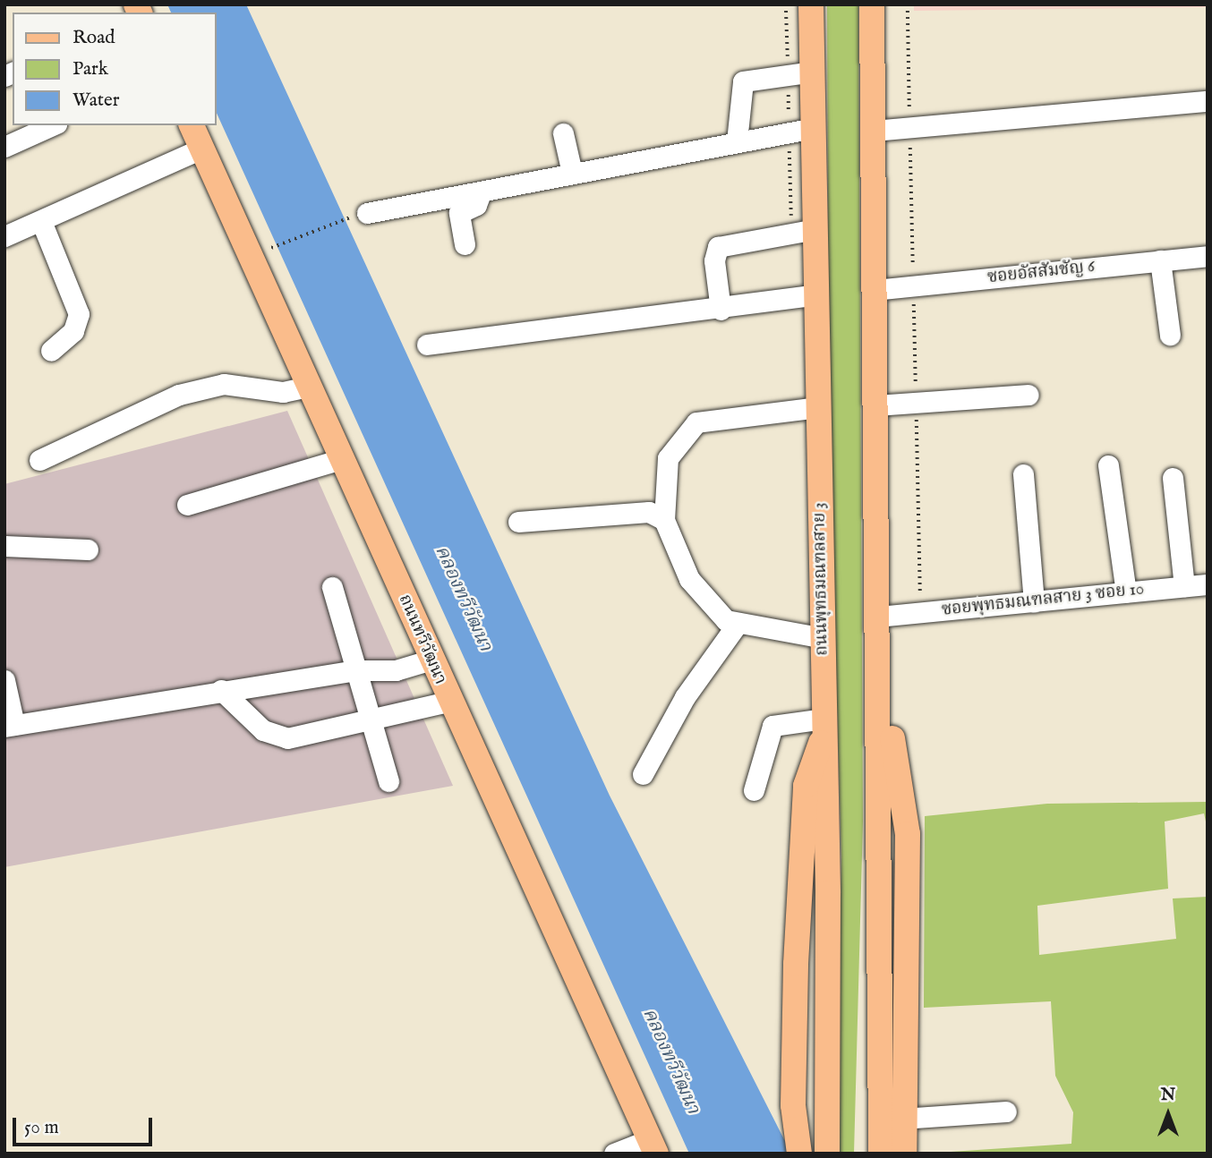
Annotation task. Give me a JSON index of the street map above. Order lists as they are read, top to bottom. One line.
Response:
{"streets":{"main road":["ถนนพุทธมณฑลสาย 3","ถนนทวีวัฒนา"],"street":["ซอยอัสสัมชัญ 6","ซอยพุทธมณฑลสาย 3 ซอย 10"]},"water":["คลองทวีวัฒนา"],"legend":["Road","Park","Water"],"scale_bar":"50 m","north":"top"}
